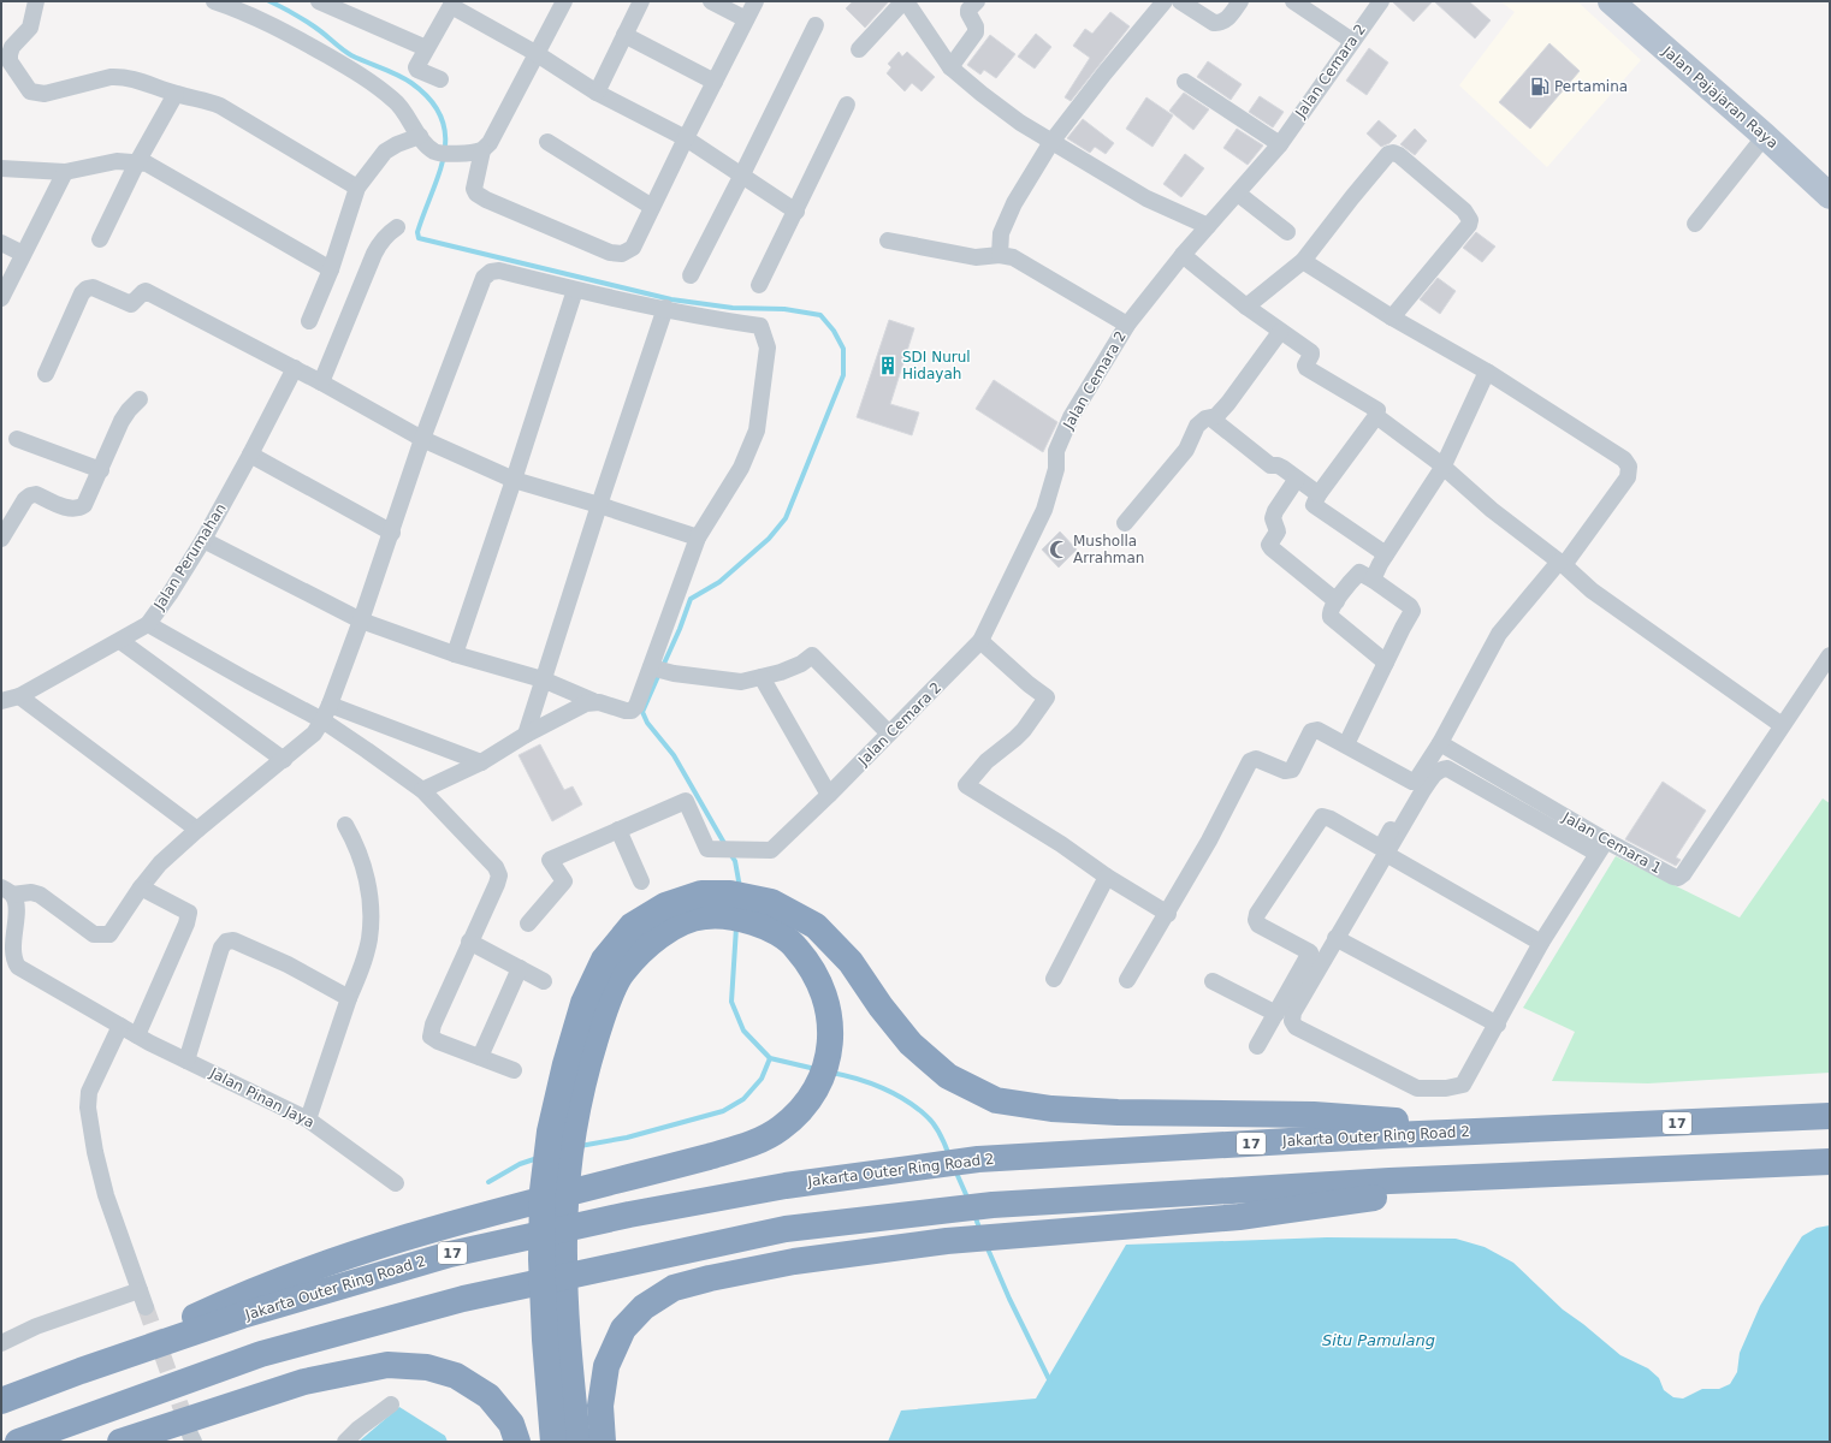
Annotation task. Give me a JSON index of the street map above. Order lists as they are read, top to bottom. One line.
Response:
{"streets":{"highway":["17","Jakarta Outer Ring Road 2"],"main road":["Jalan Pajajaran Raya"],"street":["Jalan Cemara 2","Jalan Perumahan","Jalan Cemara 1","Jalan Pinan Jaya"]},"water":["Situ Pamulang"],"places":{"fuel station":["Pertamina"],"building":["SDI Nurul Hidayah"],"mosque":["Musholla Arrahman"]}}
